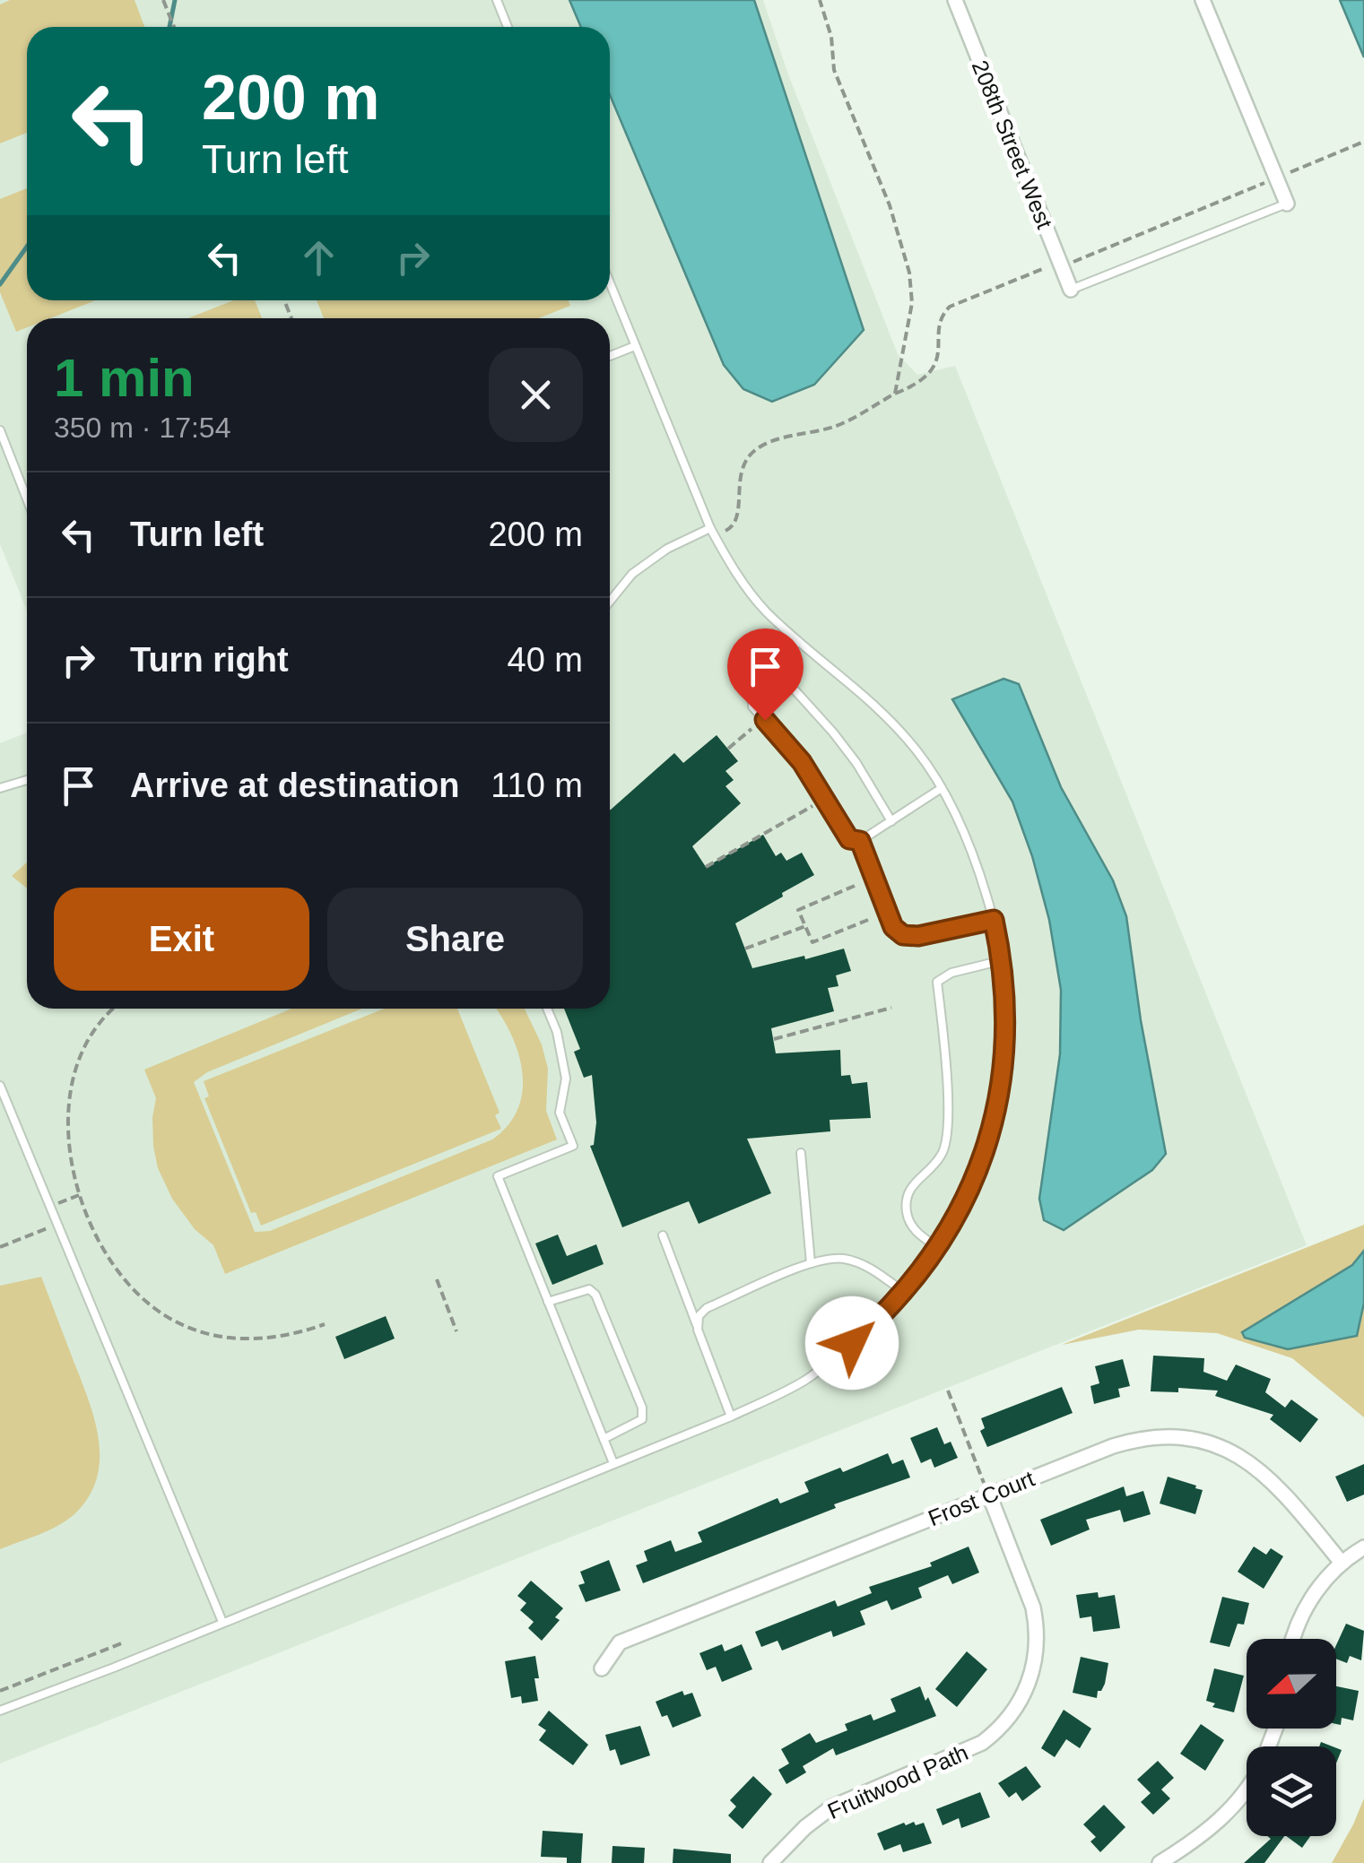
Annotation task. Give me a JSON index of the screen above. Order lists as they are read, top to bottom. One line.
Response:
{"streets":{"street":["208th Street West","Frost Court","Fruitwood Path"]},"crossings":[["Frost Court","Fruitwood Path"]],"north":"left","page":{"turn":["200 m","Turn left"],"heading":["1 min","350 m · 17:54"],"list":[{"name":"Turn left","value":"200 m"},{"name":"Turn right","value":"40 m"},{"name":"Arrive at destination","value":"110 m"}],"buttons":["Exit","Share"]}}
